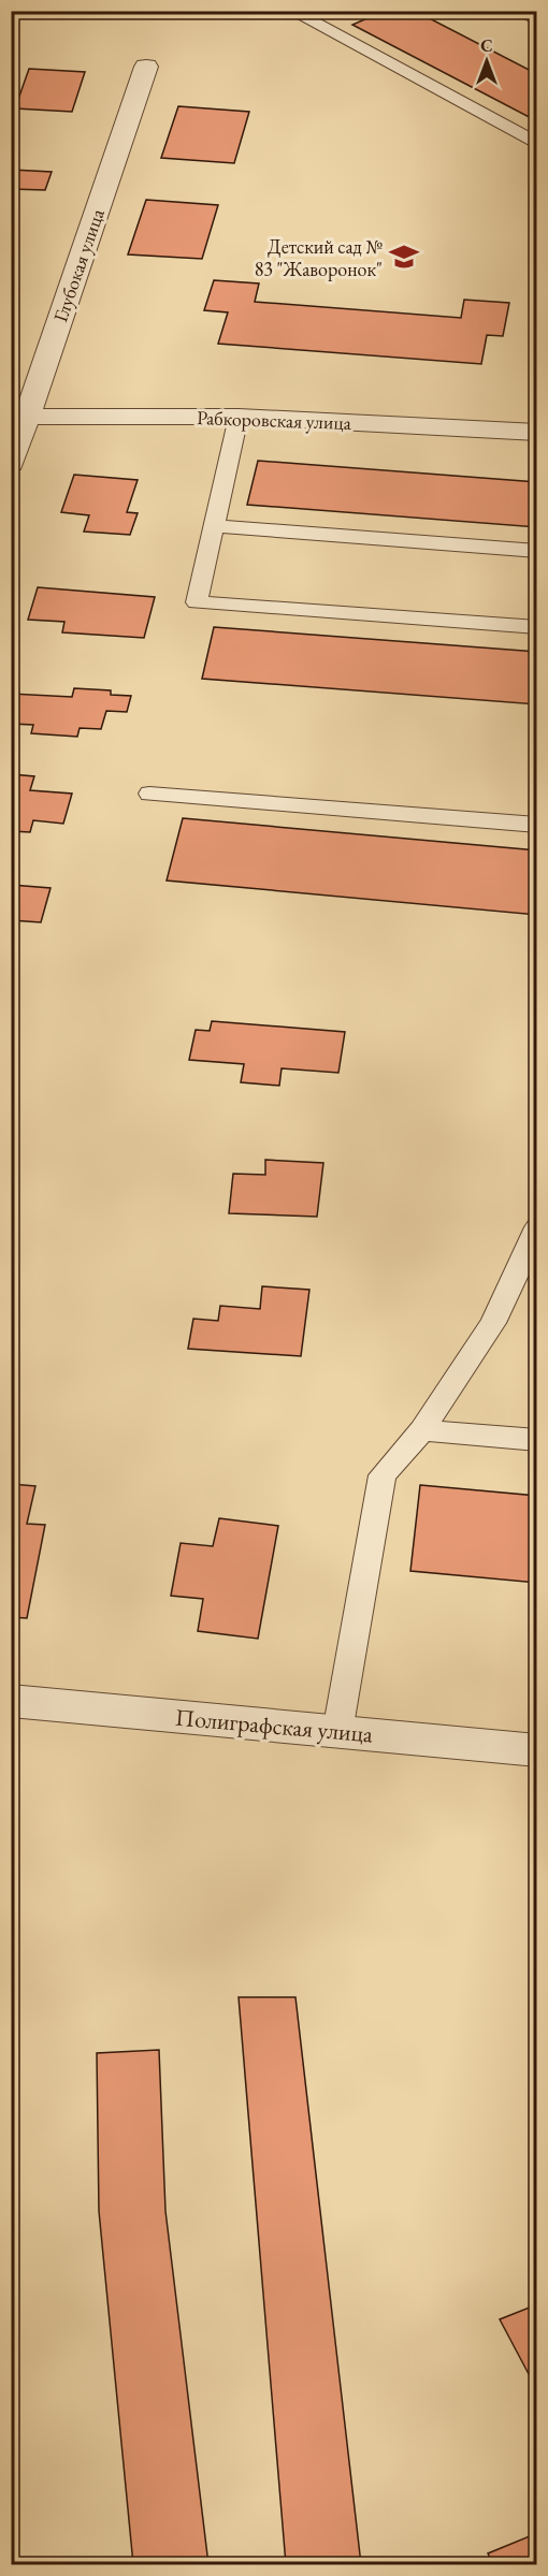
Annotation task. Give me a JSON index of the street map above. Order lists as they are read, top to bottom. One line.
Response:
{"streets":{"street":["Глубокая улица","Рабкоровская улица","Полиграфская улица"]},"crossings":[["Глубокая улица","Рабкоровская улица"]],"places":{"school or university":["Детский сад № 83 \"Жаворонок\""]},"north":"top"}
